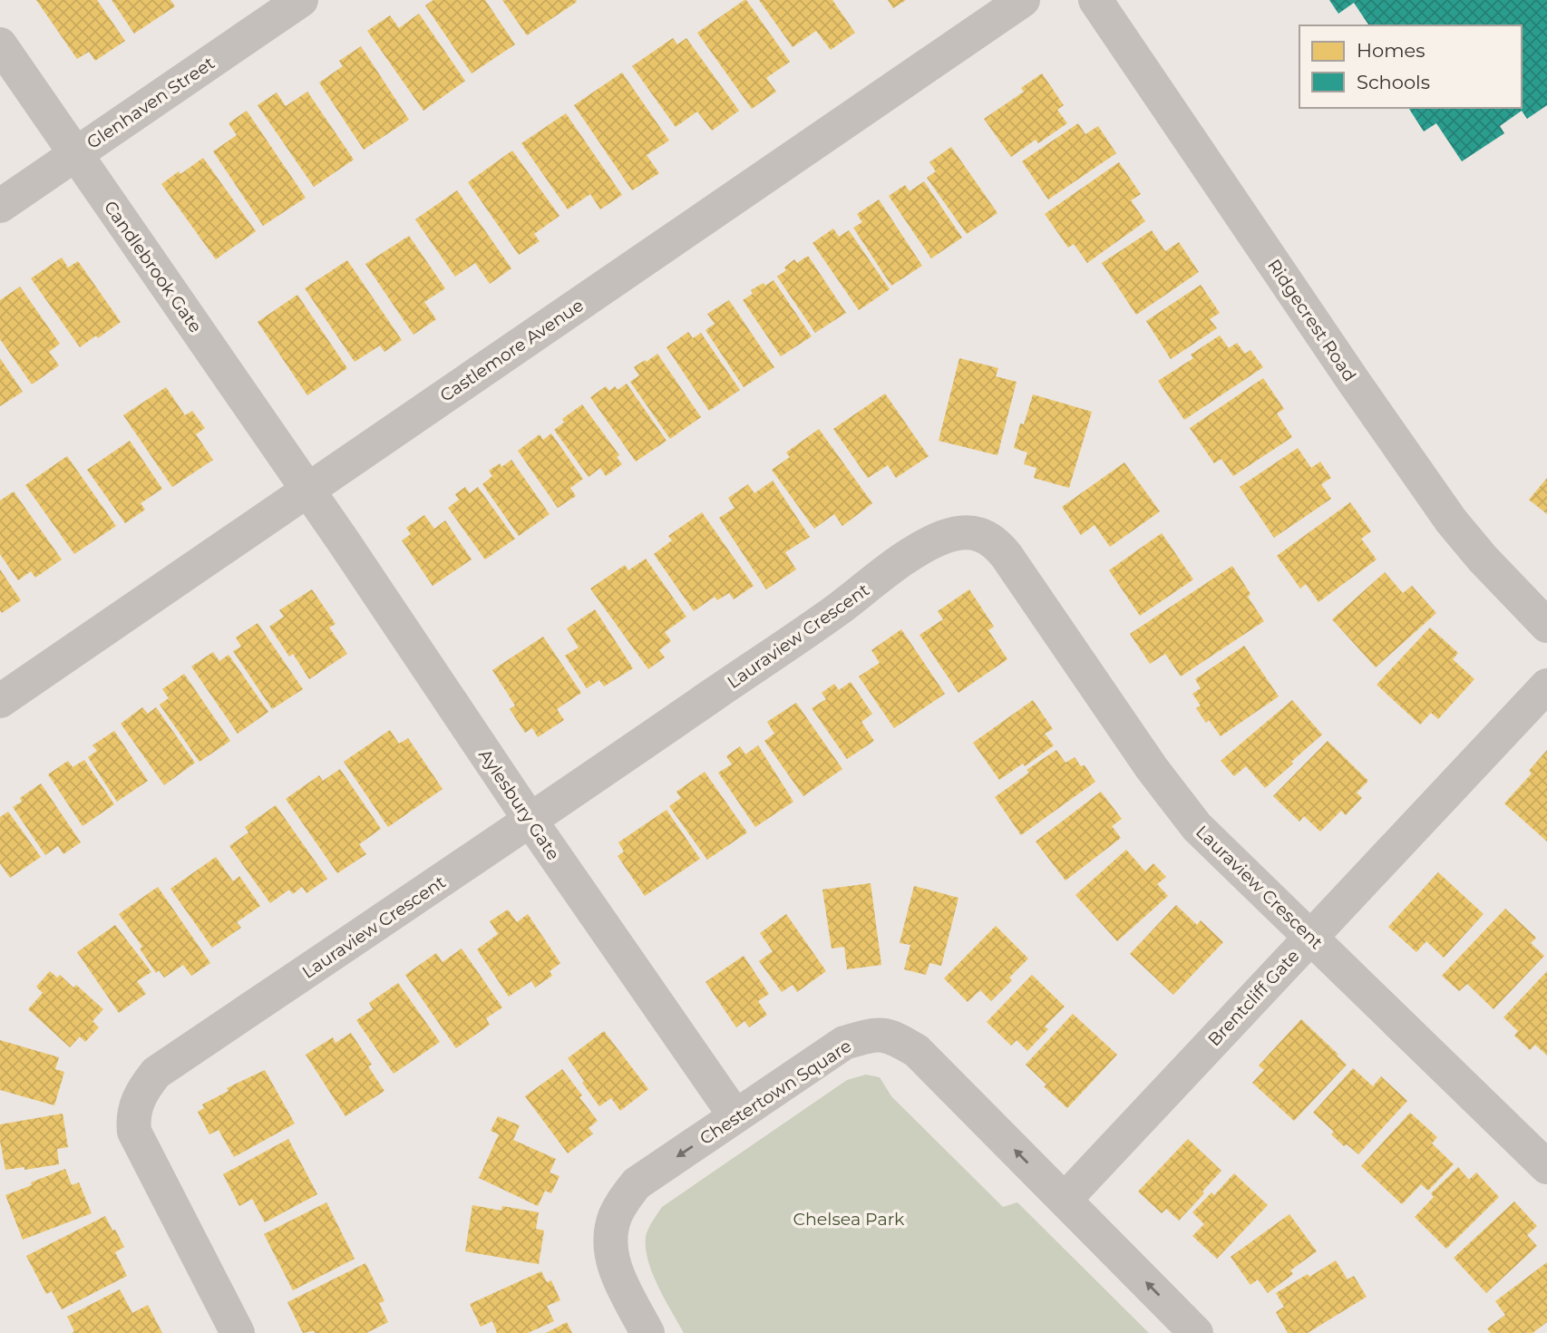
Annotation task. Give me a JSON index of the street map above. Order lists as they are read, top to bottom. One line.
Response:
{"streets":{"street":["Glenhaven Street","Candlebrook Gate","Ridgecrest Road","Castlemore Avenue","Lauraview Crescent","Aylesbury Gate","Brentcliff Gate","Chestertown Square"]},"crossings":[["Glenhaven Street","Candlebrook Gate"],["Candlebrook Gate","Castlemore Avenue"],["Candlebrook Gate","Aylesbury Gate"],["Castlemore Avenue","Aylesbury Gate"],["Lauraview Crescent","Aylesbury Gate"],["Lauraview Crescent","Brentcliff Gate"],["Aylesbury Gate","Chestertown Square"],["Brentcliff Gate","Chestertown Square"]],"parks":["Chelsea Park"],"legend":["Homes","Schools"]}
